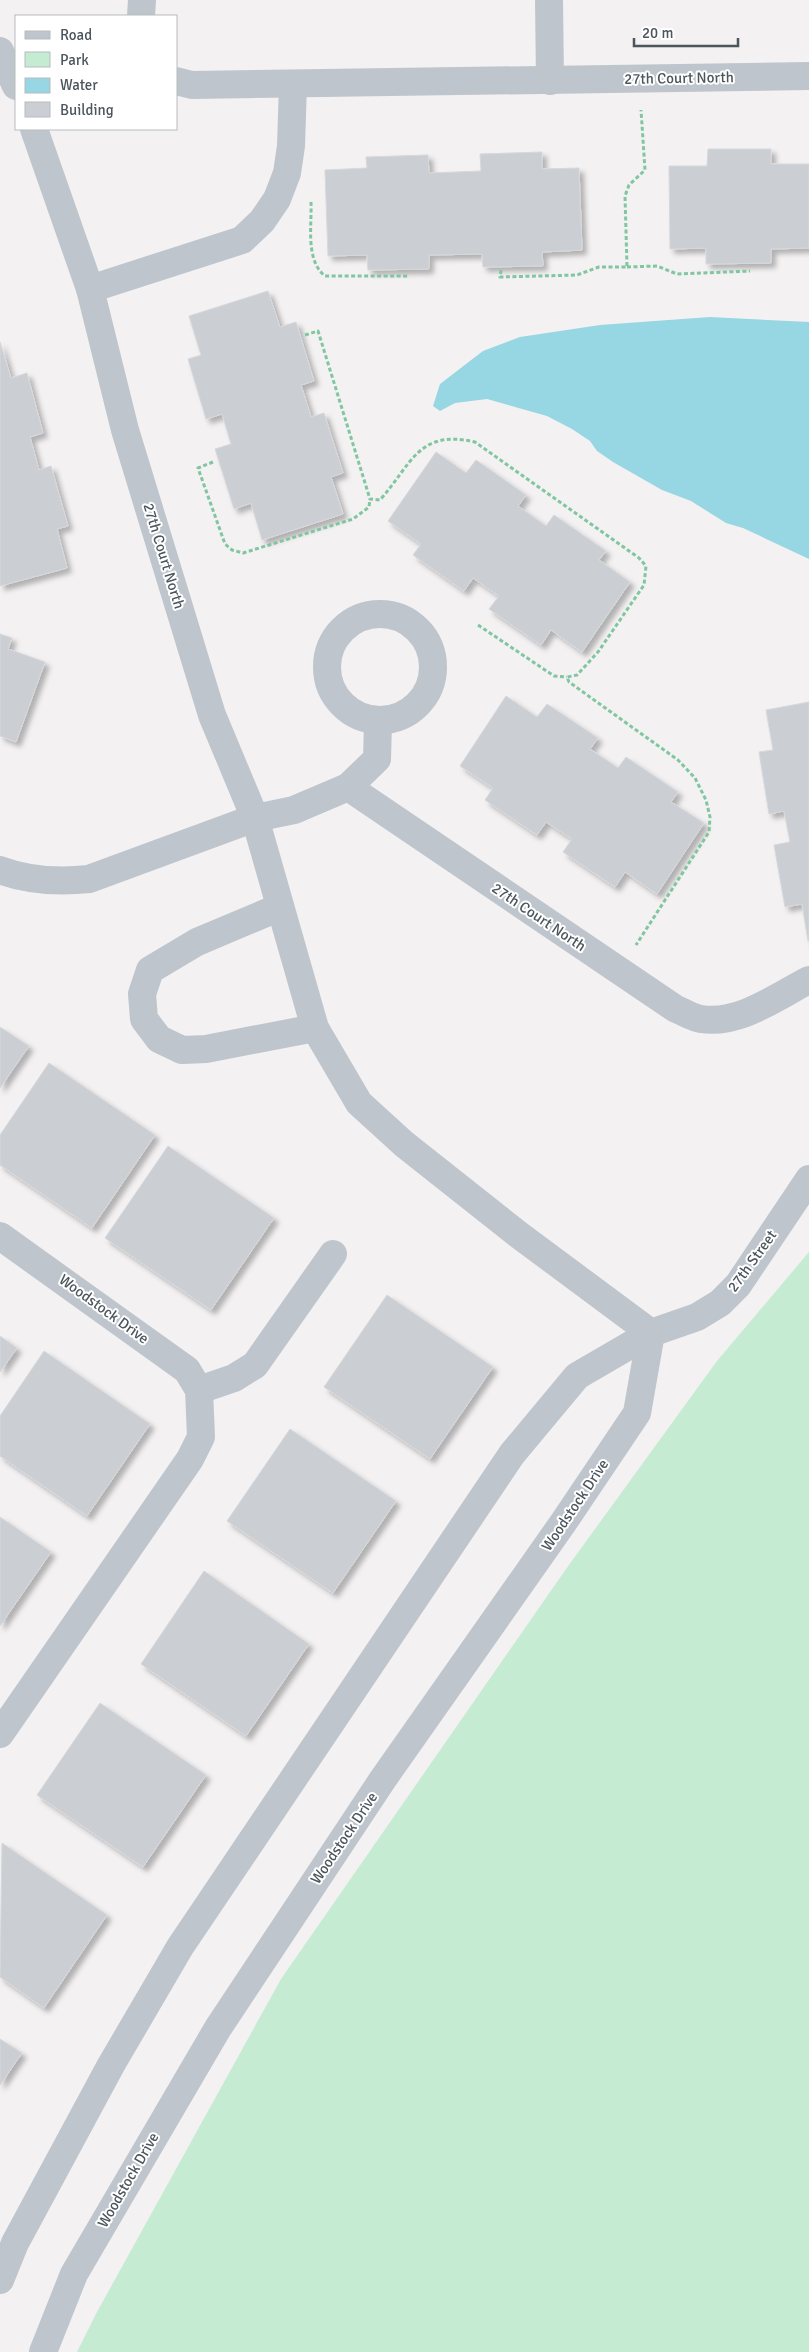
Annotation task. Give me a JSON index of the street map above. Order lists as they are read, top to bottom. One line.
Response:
{"streets":{"street":["27th Court North","27th Street","Woodstock Drive"]},"crossings":[["27th Court North","27th Street"],["27th Court North","Woodstock Drive"],["27th Street","Woodstock Drive"]],"legend":["Road","Park","Water","Building"],"scale_bar":"20 m"}
